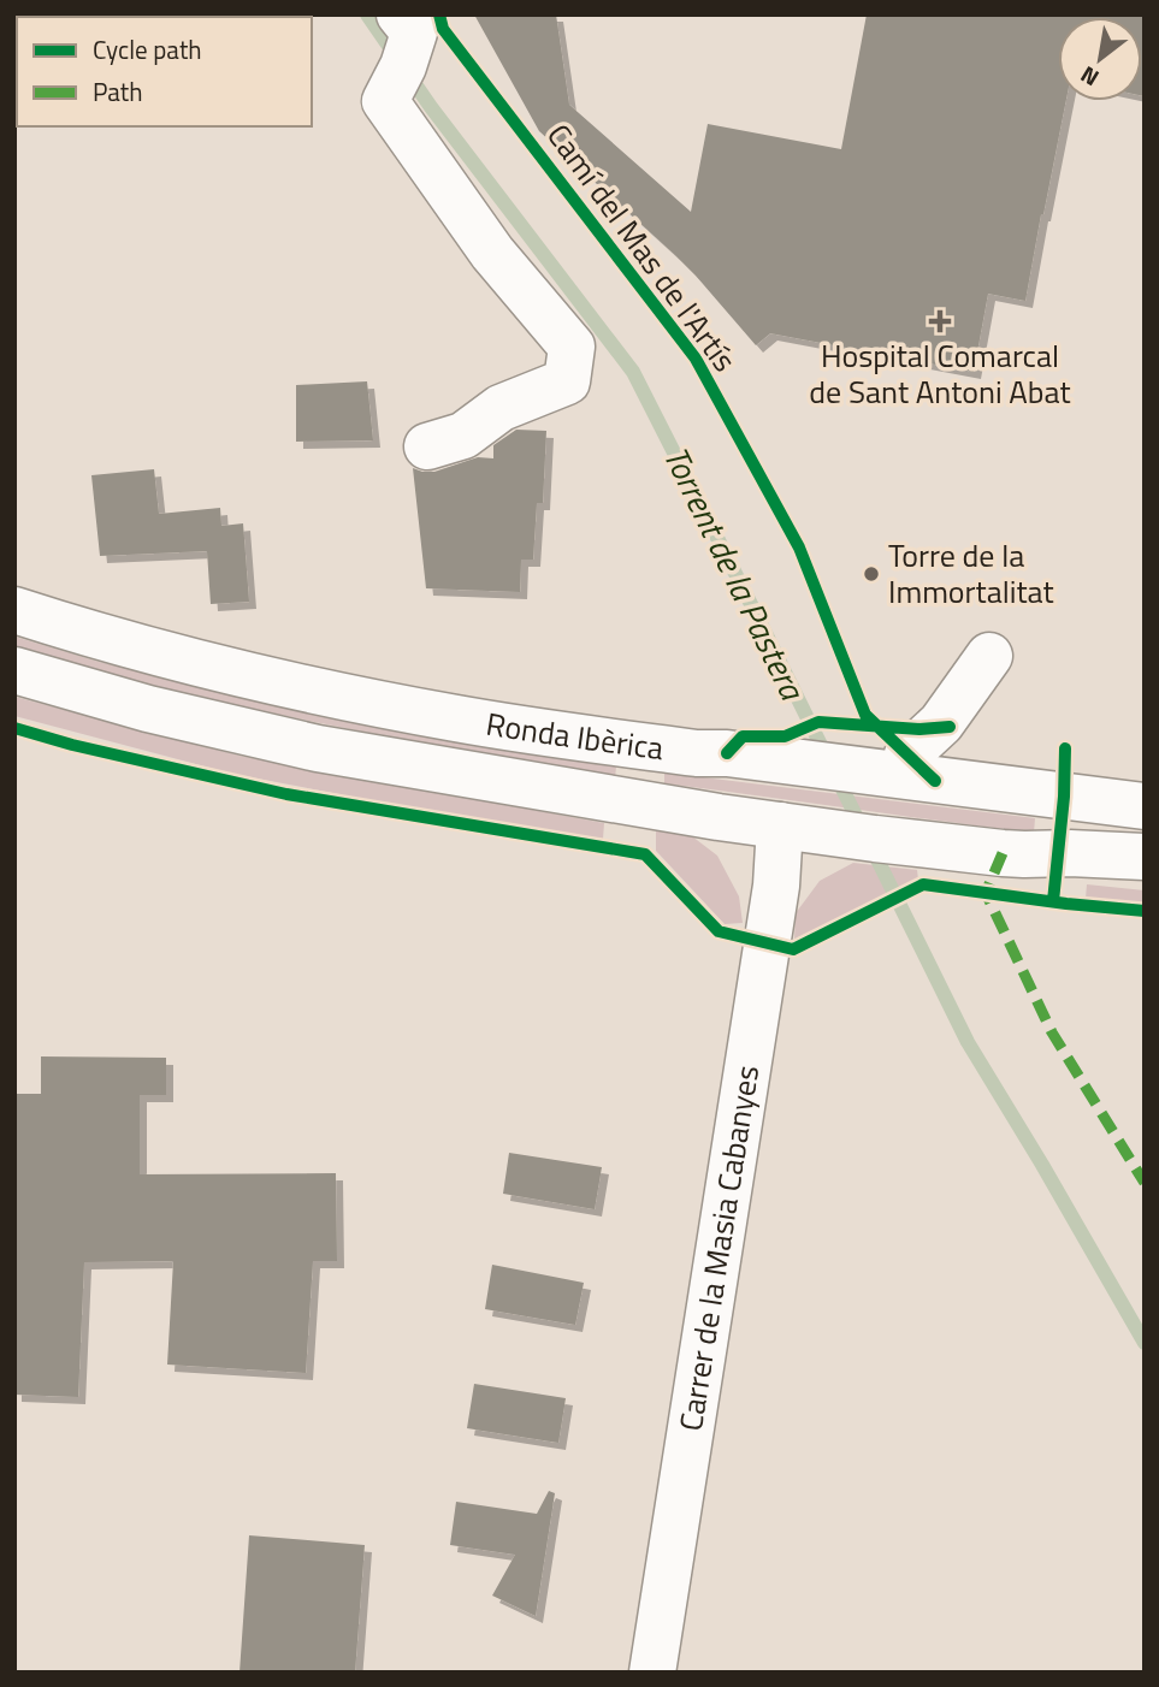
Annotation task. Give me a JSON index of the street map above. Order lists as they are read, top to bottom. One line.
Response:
{"streets":{"street":["Ronda Ibèrica","Carrer de la Masia Cabanyes"],"cycle path":["Camí del Mas de l'Artís"]},"crossings":[["Ronda Ibèrica","Carrer de la Masia Cabanyes"]],"water":["Torrent de la Pastera"],"places":{"health":["Hospital Comarcal de Sant Antoni Abat"],"other":["Torre de la Immortalitat"]},"legend":["Cycle path","Path"],"north":"bottom left"}
